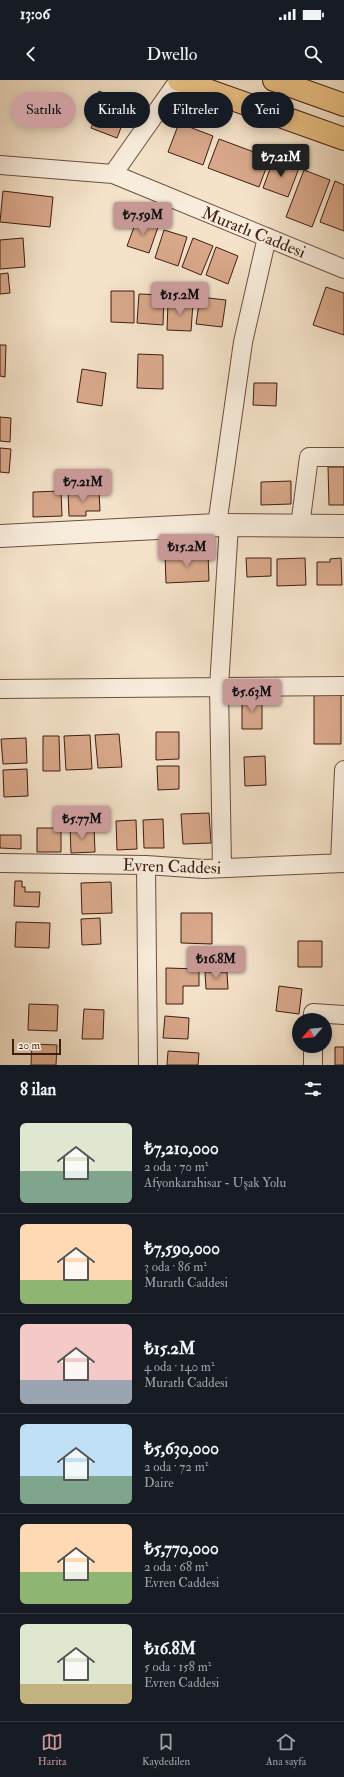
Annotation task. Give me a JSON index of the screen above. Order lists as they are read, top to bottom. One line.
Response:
{"streets":{"street":["Muratlı Caddesi","Evren Caddesi"]},"scale_bar":"20 m","north":"bottom left","page":{"status":"13:06","header":"Dwello","chip":["Satılık","Kiralık","Filtreler","Yeni"],"price":["₺7.21M","₺7.59M","₺15.2M","₺7.21M","₺15.2M","₺5.63M","₺5.77M","₺16.8M"],"scale":"20 m","heading":"8 ilan","list":[{"name":"₺7,210,000","note":"2 oda · 70 m² · Afyonkarahisar - Uşak Yolu"},{"name":"₺7,590,000","note":"3 oda · 86 m² · Muratlı Caddesi"},{"name":"₺15.2M","note":"4 oda · 140 m² · Muratlı Caddesi"},{"name":"₺5,630,000","note":"2 oda · 72 m² · Daire"},{"name":"₺5,770,000","note":"2 oda · 68 m² · Evren Caddesi"},{"name":"₺16.8M","note":"5 oda · 158 m² · Evren Caddesi"}],"tabs":["Harita","Kaydedilen","Ana sayfa"]}}
